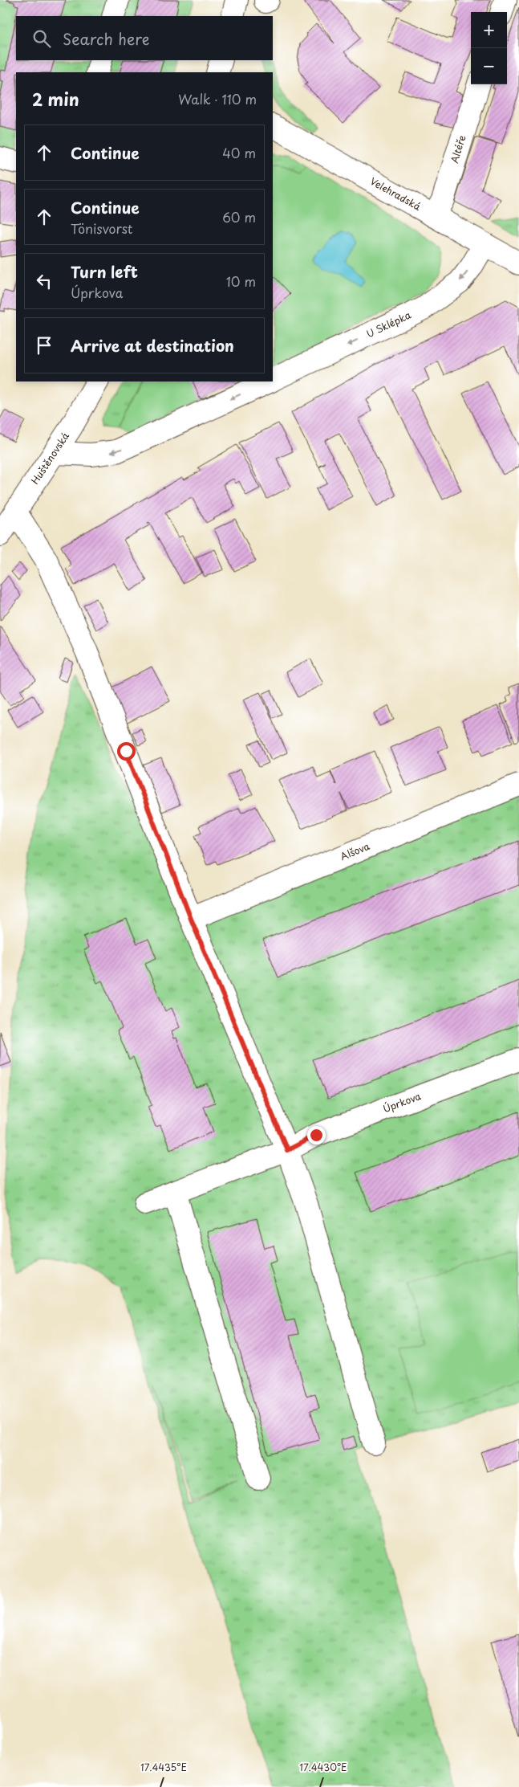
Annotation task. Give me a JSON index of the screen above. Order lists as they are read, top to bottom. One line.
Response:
{"streets":{"street":["Altéře","Velehradská","U Sklépka","Huštěnovská","Alšova","Úprkova"]},"crossings":[["Altéře","Velehradská"],["Velehradská","U Sklépka"],["U Sklépka","Huštěnovská"]],"one_way":["U Sklépka"],"page":{"map_buttons":["+","−"],"search":"Search here","heading":["2 min","Walk · 110 m"],"list":[["Continue","40 m"],["Continue","Tönisvorst","60 m"],["Turn left","Úprkova","10 m"],"Arrive at destination"]},"coordinates":["17.4435°E","17.4430°E"]}
